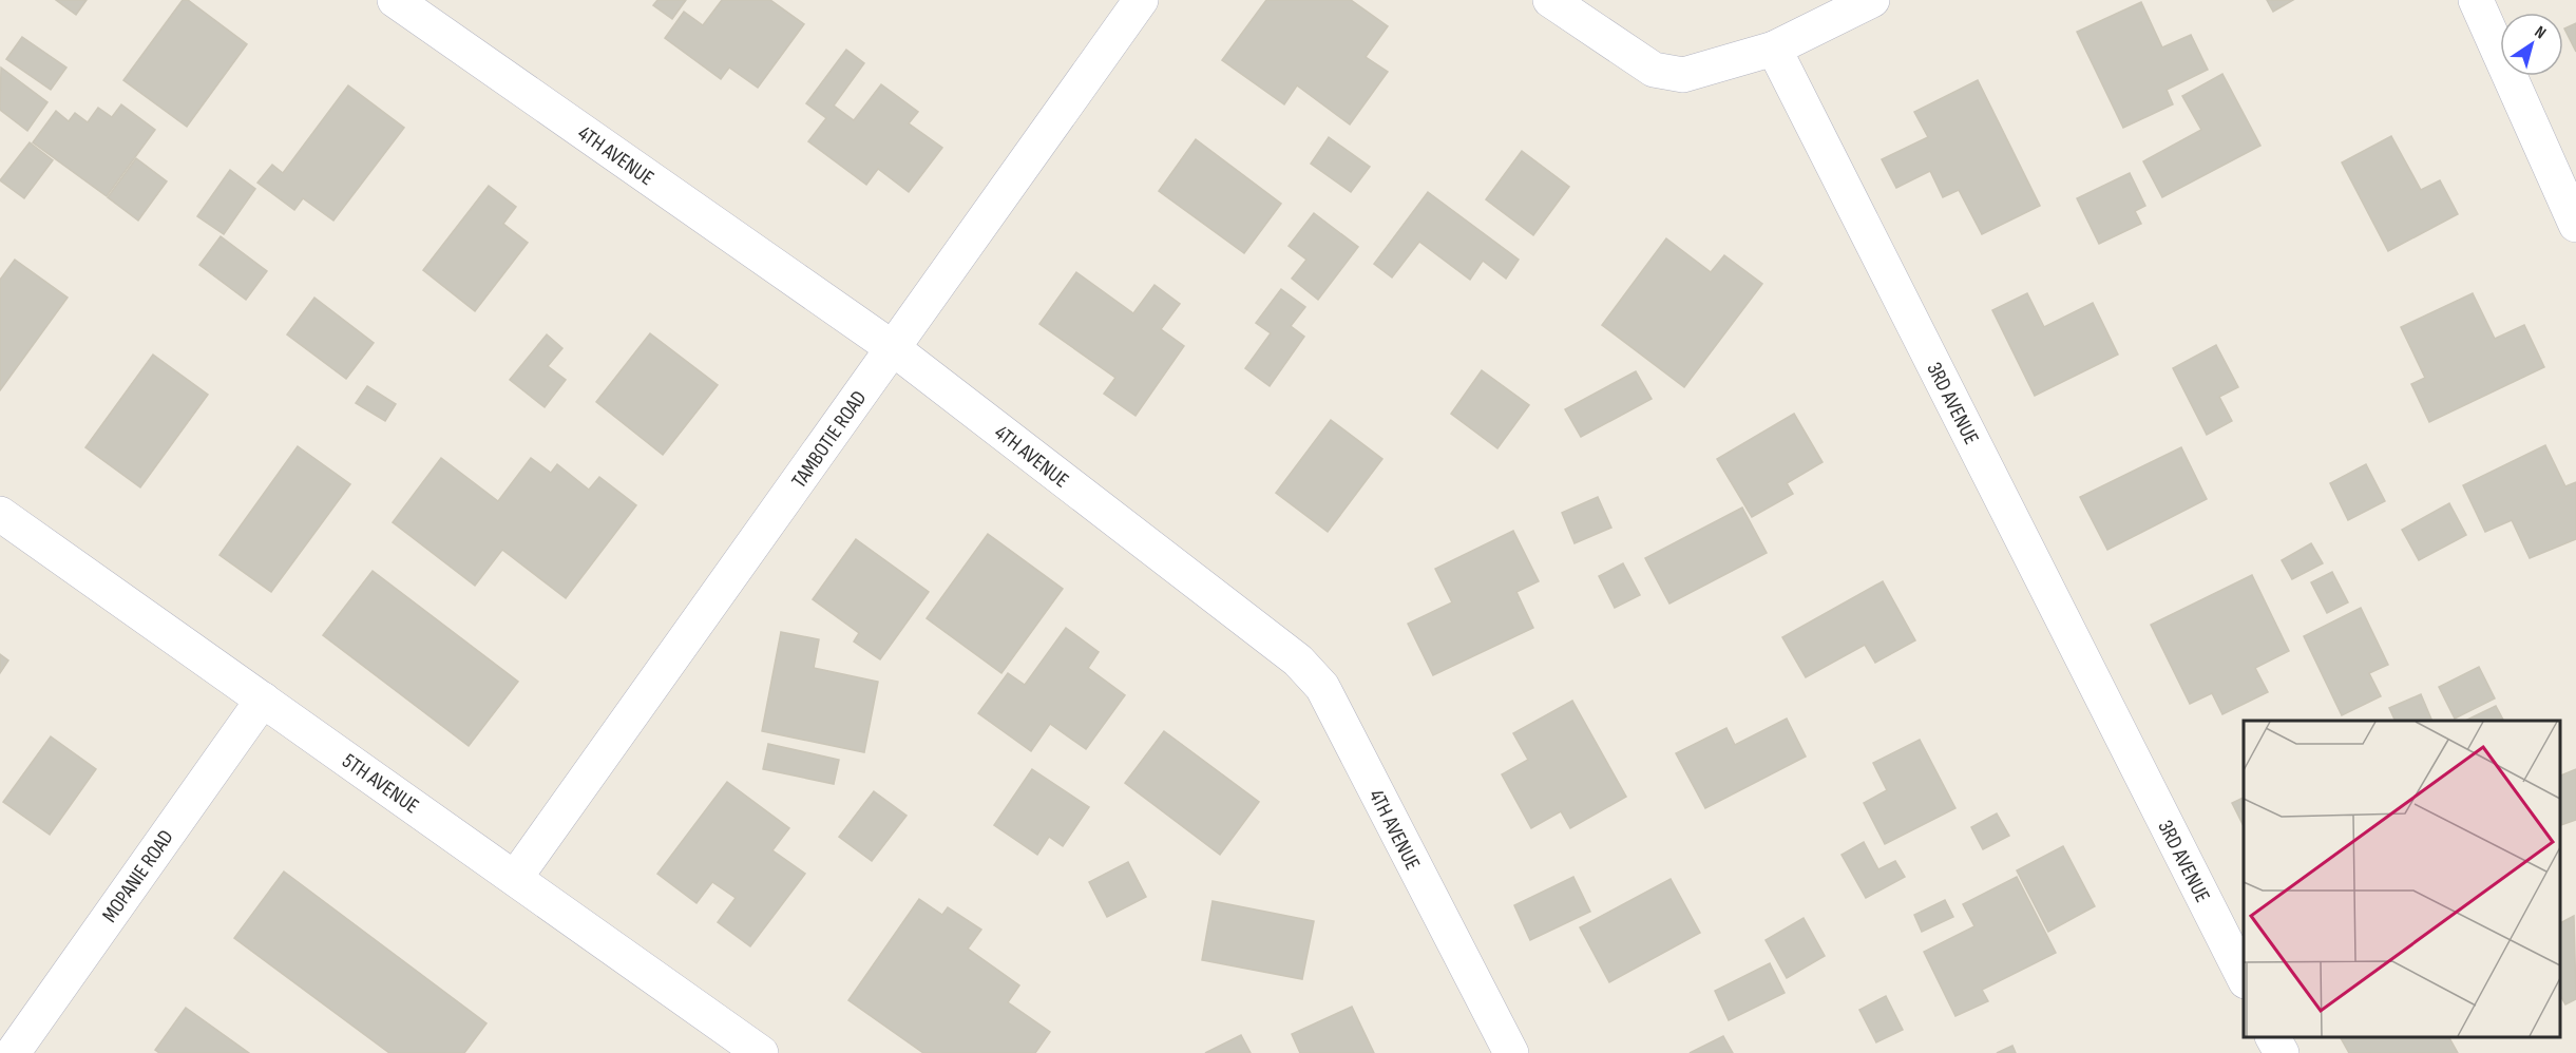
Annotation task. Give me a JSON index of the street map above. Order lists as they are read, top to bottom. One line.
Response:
{"streets":{"street":["4TH AVENUE","3RD AVENUE","TAMBOTIE ROAD","5TH AVENUE","MOPANIE ROAD"]},"crossings":[["4TH AVENUE","TAMBOTIE ROAD"],["TAMBOTIE ROAD","5TH AVENUE"],["5TH AVENUE","MOPANIE ROAD"]],"north":"top right"}
